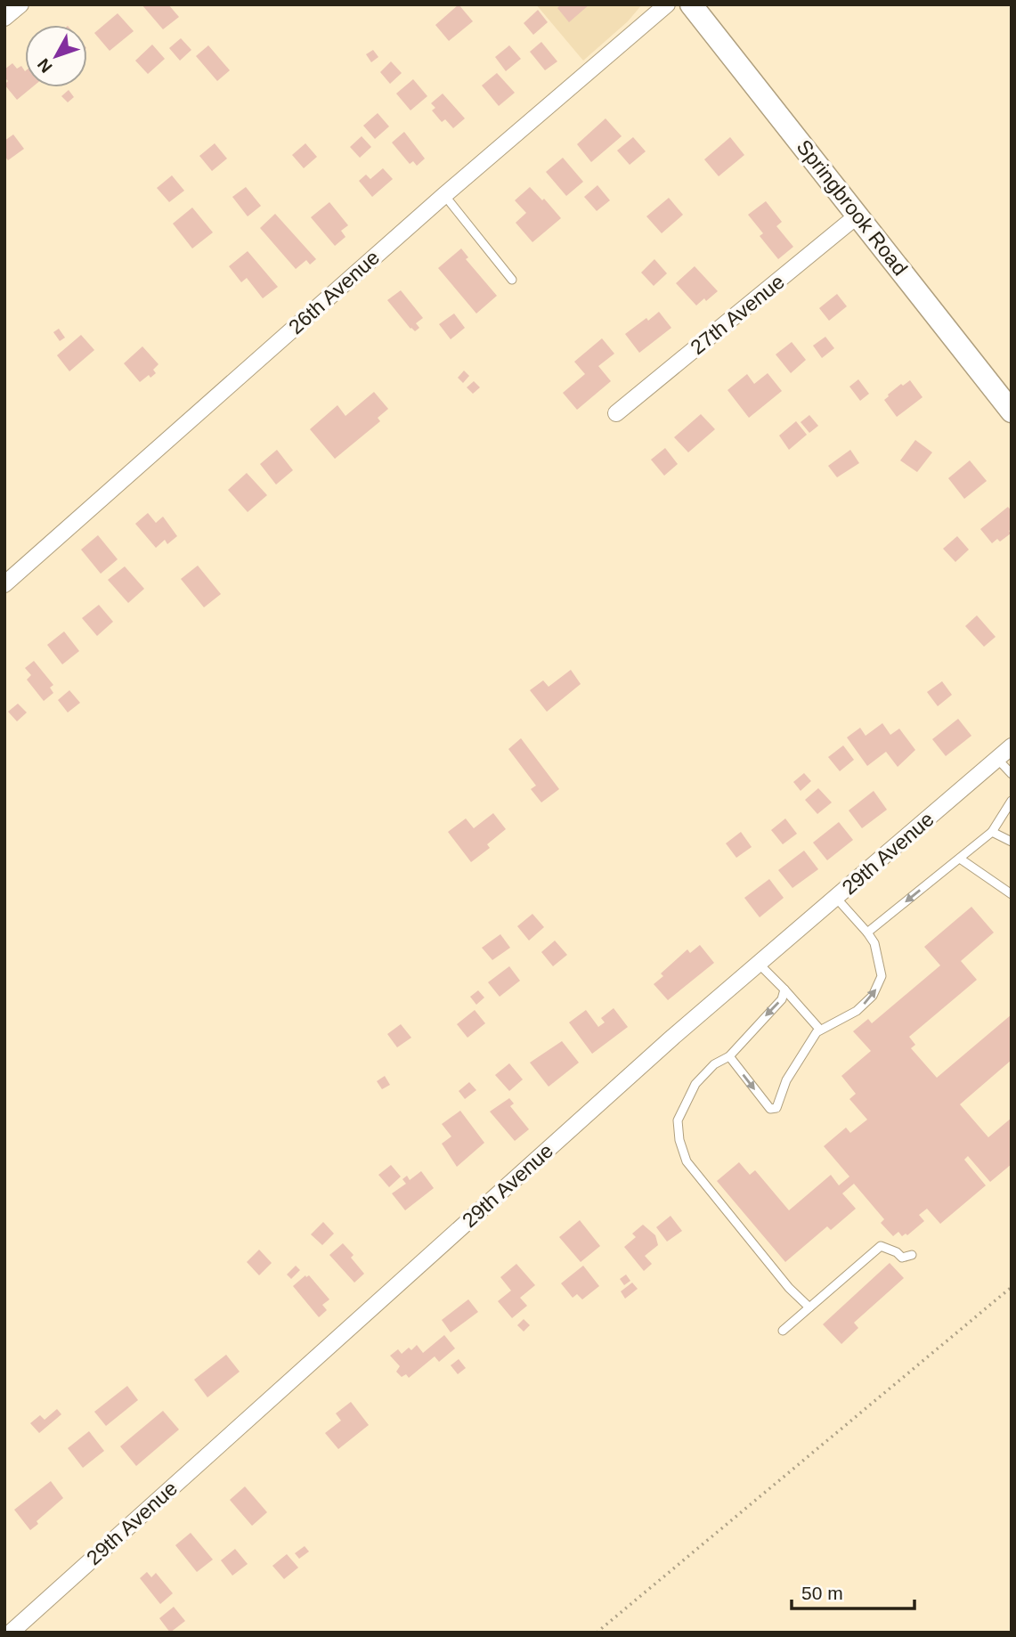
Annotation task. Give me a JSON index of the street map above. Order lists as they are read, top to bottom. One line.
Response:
{"streets":{"street":["Springbrook Road","26th Avenue","27th Avenue","29th Avenue"]},"crossings":[["Springbrook Road","27th Avenue"]],"scale_bar":"50 m","north":"bottom left"}
